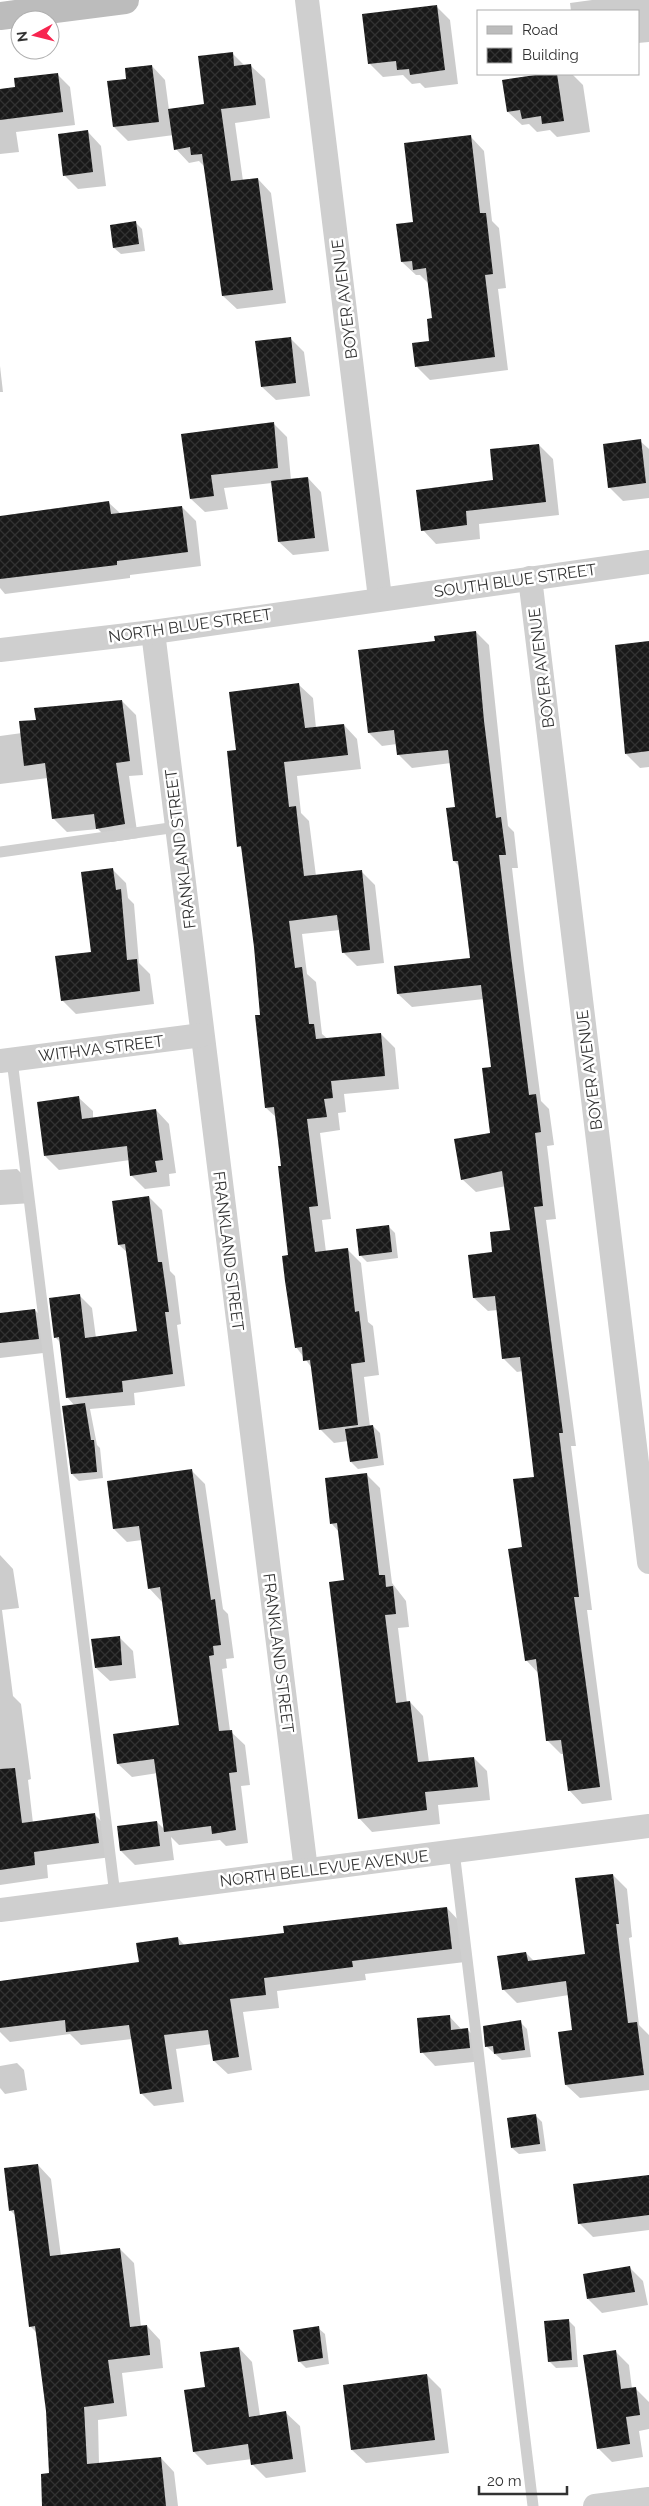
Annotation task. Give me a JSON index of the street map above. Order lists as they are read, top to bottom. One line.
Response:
{"streets":{"street":["BOYER AVENUE","SOUTH BLUE STREET","NORTH BLUE STREET","FRANKLAND STREET","WITHVA STREET","NORTH BELLEVUE AVENUE"]},"crossings":[["BOYER AVENUE","SOUTH BLUE STREET"],["BOYER AVENUE","NORTH BLUE STREET"],["SOUTH BLUE STREET","NORTH BLUE STREET"],["NORTH BLUE STREET","FRANKLAND STREET"],["FRANKLAND STREET","WITHVA STREET"],["FRANKLAND STREET","NORTH BELLEVUE AVENUE"]],"legend":["Road","Building"],"scale_bar":"20 m","north":"left"}
